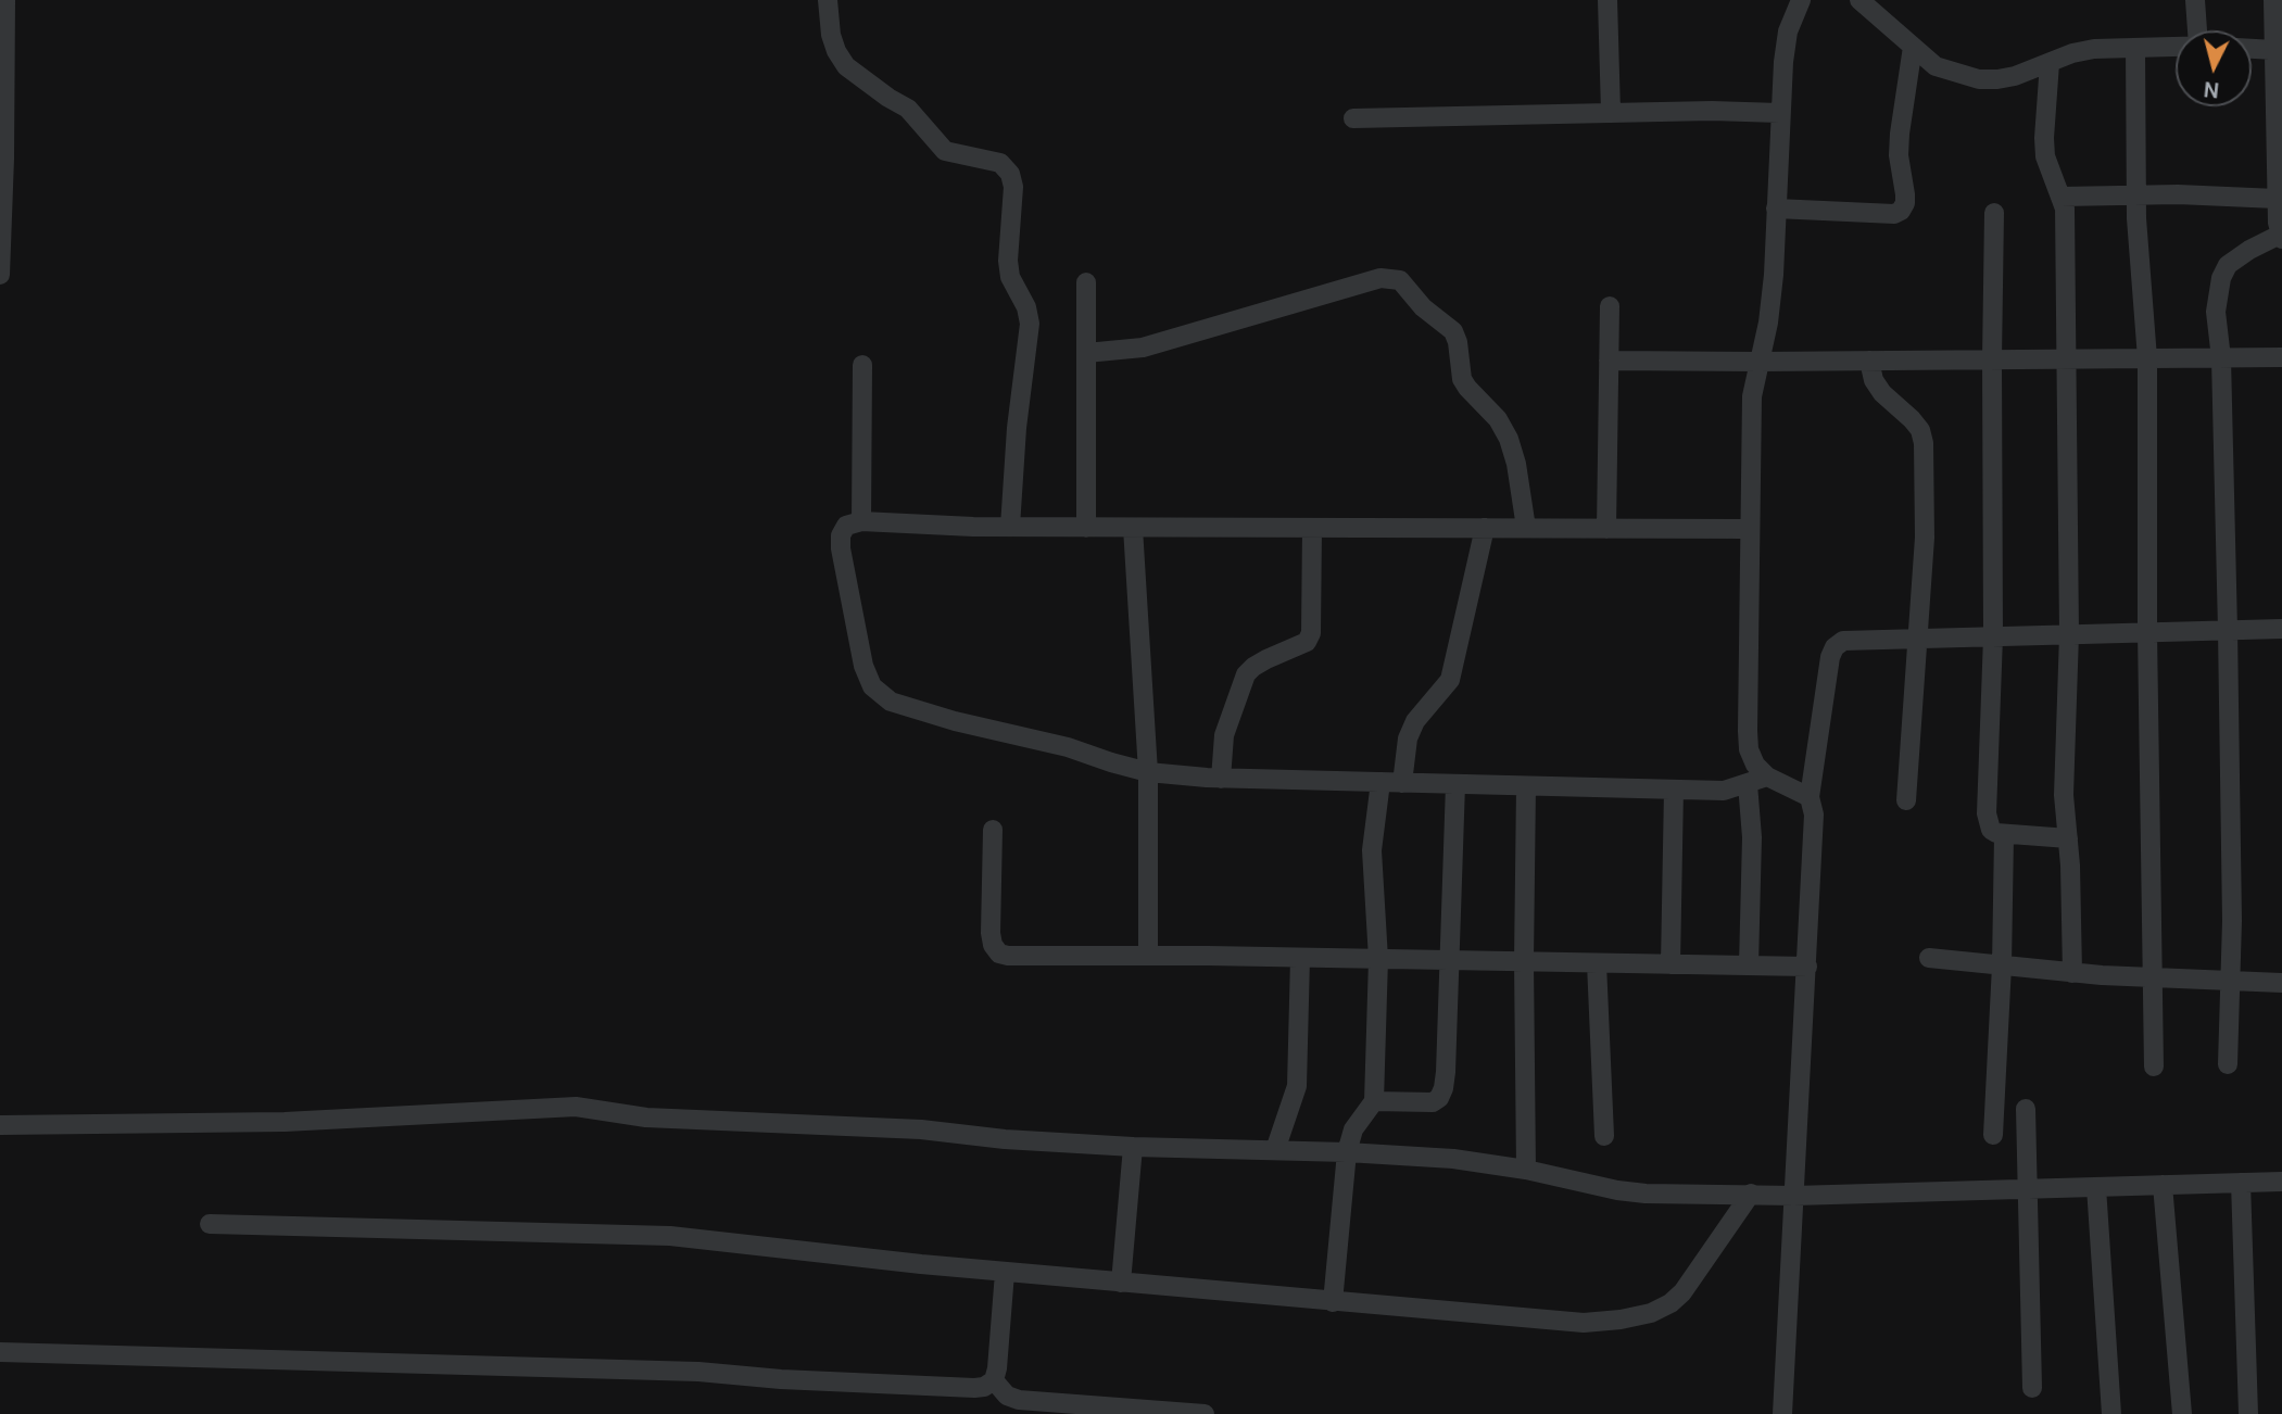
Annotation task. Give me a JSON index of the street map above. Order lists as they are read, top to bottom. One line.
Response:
{"north":"bottom"}
